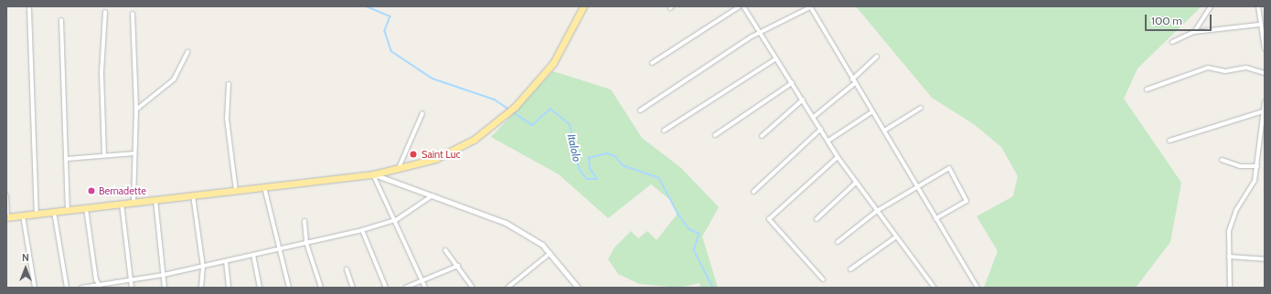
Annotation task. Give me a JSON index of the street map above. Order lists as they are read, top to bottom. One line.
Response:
{"water":["Italolo"],"places":["Saint Luc","Bernadette"],"scale_bar":"100 m","north":"top"}
